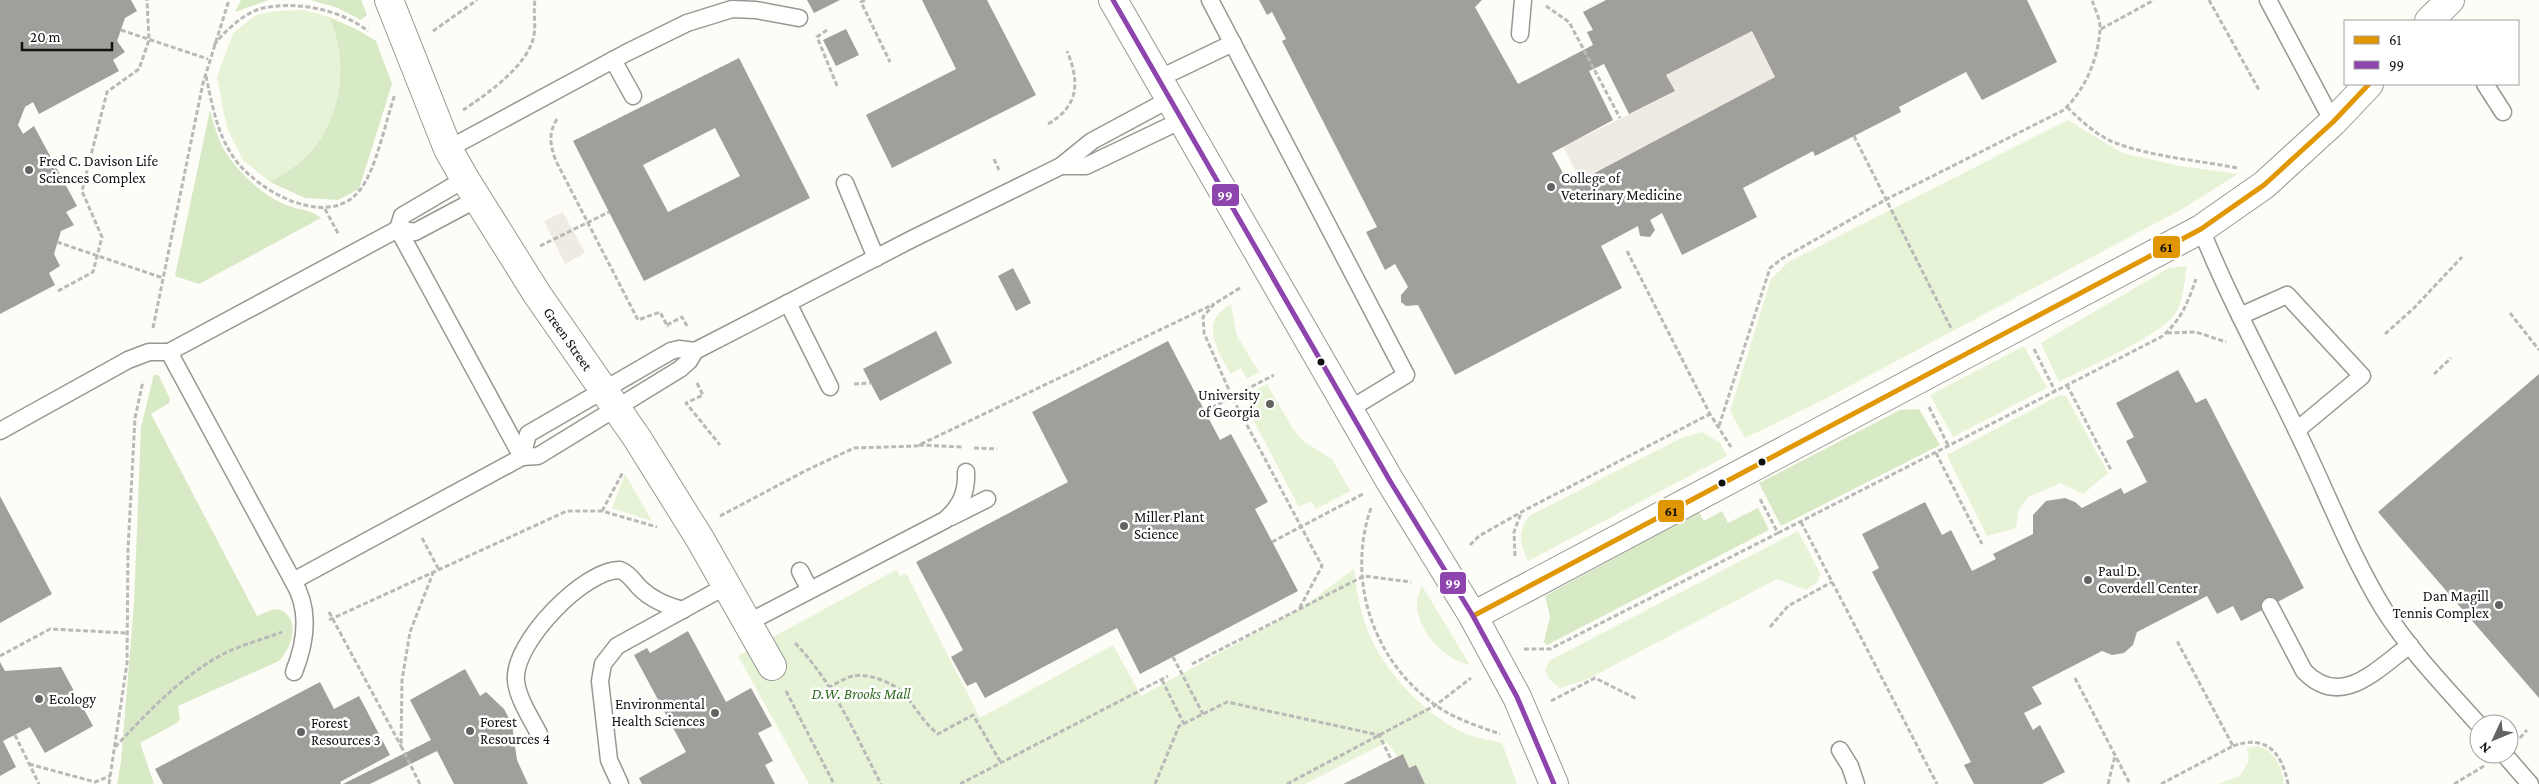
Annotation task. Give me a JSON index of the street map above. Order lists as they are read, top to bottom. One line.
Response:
{"streets":{"street":["Green Street"]},"parks":["D.W. Brooks Mall"],"places":["Fred C. Davison Life Sciences Complex","College of Veterinary Medicine","University of Georgia","Miller Plant Science","Paul D. Coverdell Center","Dan Magill Tennis Complex","Ecology","Environmental Health Sciences","Forest Resources 4","Forest Resources 3"],"lines":["transit line 99","transit line 61"],"legend":["61","99"],"scale_bar":"20 m","north":"bottom left"}
